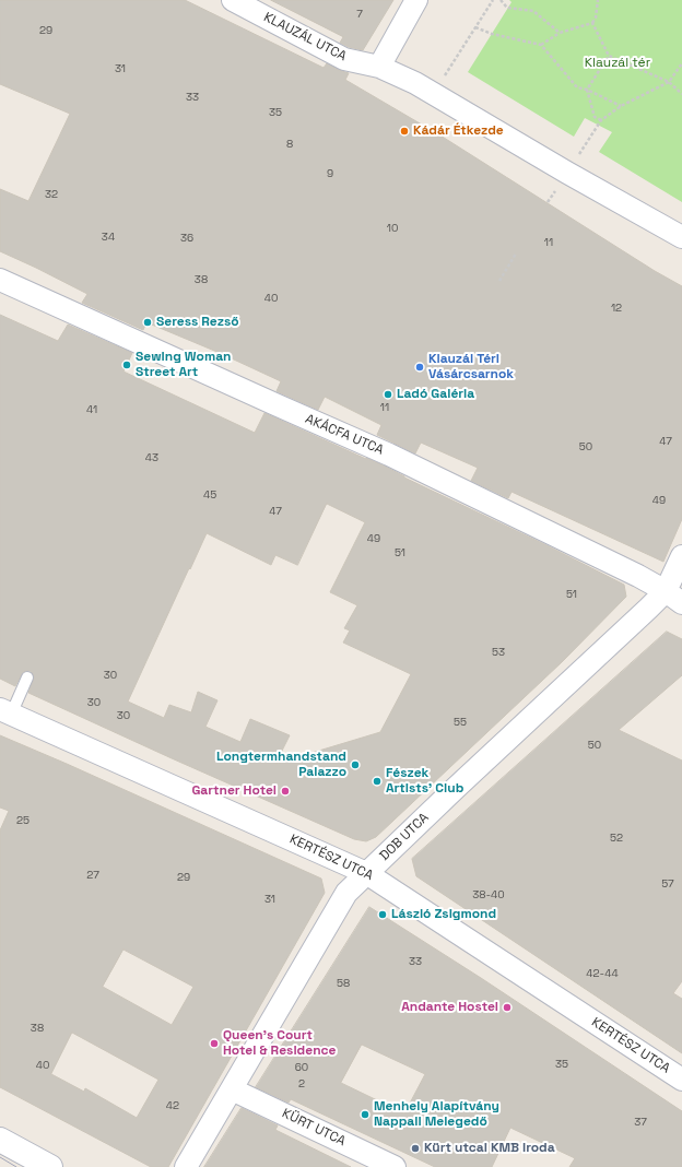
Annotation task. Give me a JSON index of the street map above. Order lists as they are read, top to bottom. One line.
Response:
{"streets":{"street":["KLAUZÁL UTCA","AKÁCFA UTCA","DOB UTCA","KERTÉSZ UTCA","KÜRT UTCA"]},"crossings":[["AKÁCFA UTCA","DOB UTCA"],["DOB UTCA","KERTÉSZ UTCA"],["DOB UTCA","KÜRT UTCA"]],"parks":["Klauzál tér"],"places":["Kádár Étkezde","Seress Rezső","Sewing Woman Street Art","Klauzál Téri Vásárcsarnok","Ladó Galéria","Longtermhandstand Palazzo","Fészek Artists’ Club","Gartner Hotel","László Zsigmond","Andante Hostel","Queen's Court Hotel & Residence","Menhely Alapítvány Nappali Melegedő","Kürt utcai KMB Iroda"],"house_numbers":["7","29","31","33","35","8","9","32","10","34","36","11","38","40","12","11","41","47","50","43","45","49","47","49","51","51","53","30","30","30","55","50","25","52","27","29","57","38-40","31","33","42-44","58","38","35","40","60","2","42","37"]}
